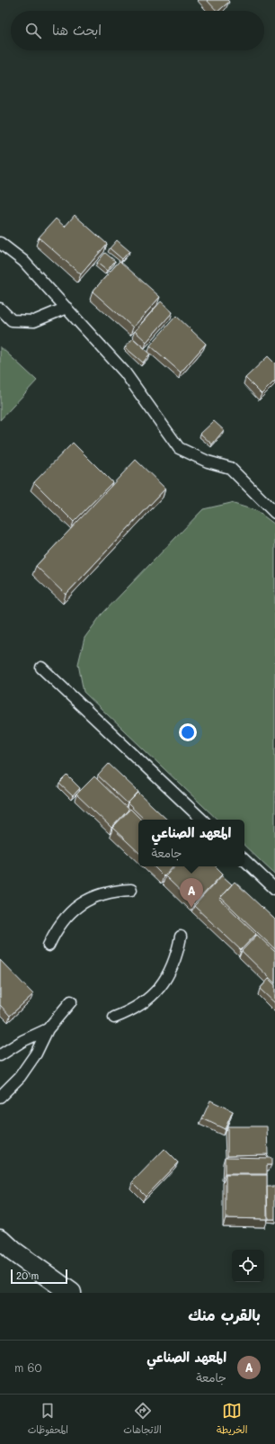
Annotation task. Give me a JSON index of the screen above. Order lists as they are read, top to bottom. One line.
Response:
{"scale_bar":"20 m","page":{"search":"ابحث هنا","popup":["المعهد الصناعي","جامعة"],"pins":"A","scale":"20 m","heading":"بالقرب منك","list":[{"mark":"A","name":"المعهد الصناعي","note":"جامعة","value":"60 m"}],"nav":["الخريطة","الاتجاهات","المحفوظات"]}}
